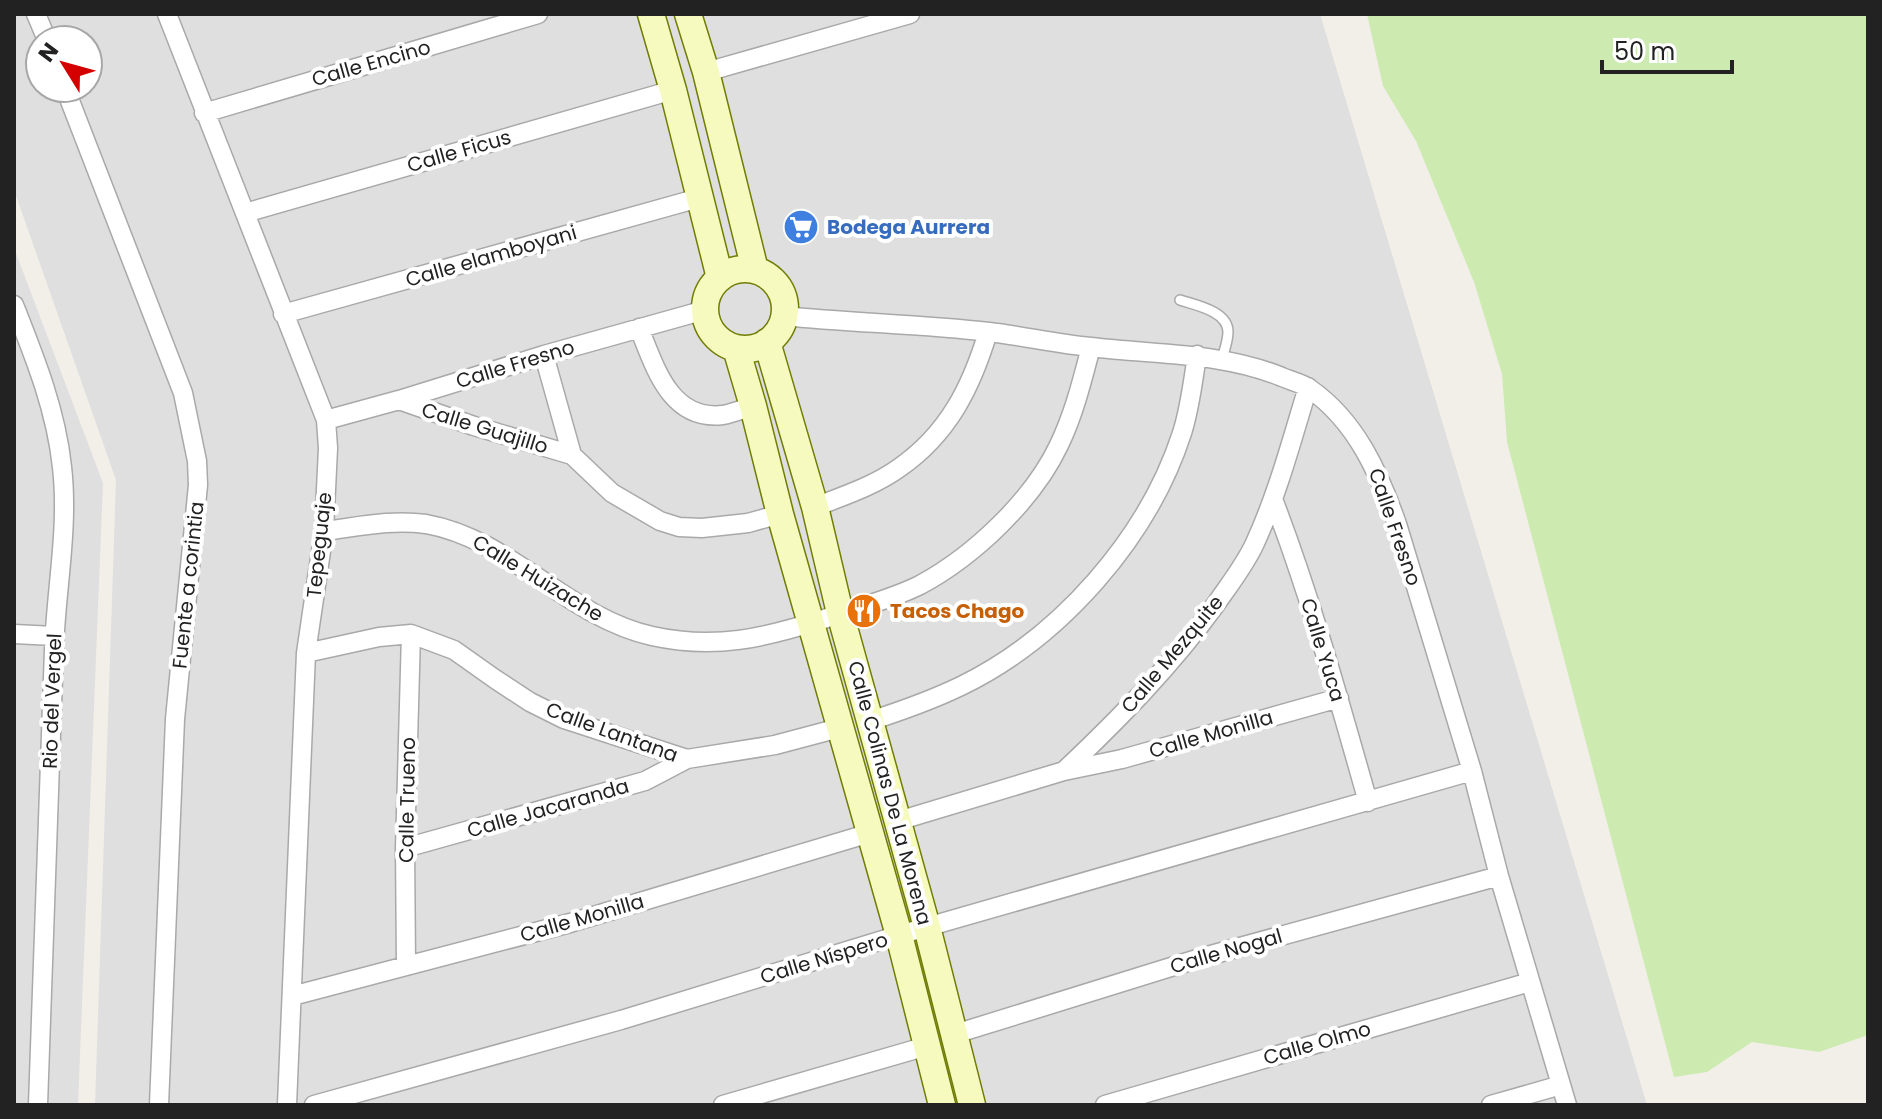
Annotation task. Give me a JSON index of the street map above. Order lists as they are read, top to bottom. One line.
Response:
{"streets":{"street":["Calle Encino","Calle Ficus","Calle elamboyani","Calle Fresno","Calle Guajillo","Tepeguaje","Calle Huizache","Fuente a corintia","Calle Yuca","Calle Mezquite","Rio del Vergel","Calle Lantana","Calle Monilla","Calle Colinas De La Morena","Calle Trueno","Calle Jacaranda","Calle Nogal","Calle Níspero","Calle Olmo"]},"crossings":[["Calle Encino","Tepeguaje"],["Calle Ficus","Tepeguaje"],["Calle elamboyani","Tepeguaje"],["Calle Fresno","Calle Guajillo"],["Calle Fresno","Tepeguaje"],["Calle Fresno","Calle Huizache"],["Calle Fresno","Calle Mezquite"],["Calle Fresno","Calle Colinas De La Morena"],["Calle Fresno","Calle Nogal"],["Calle Fresno","Calle Níspero"],["Calle Fresno","Calle Olmo"],["Calle Guajillo","Calle Colinas De La Morena"],["Tepeguaje","Calle Huizache"],["Tepeguaje","Calle Lantana"],["Tepeguaje","Calle Monilla"],["Calle Huizache","Calle Colinas De La Morena"],["Calle Yuca","Calle Mezquite"],["Calle Yuca","Calle Monilla"],["Calle Yuca","Calle Níspero"],["Calle Mezquite","Calle Monilla"],["Calle Lantana","Calle Colinas De La Morena"],["Calle Lantana","Calle Trueno"],["Calle Lantana","Calle Jacaranda"],["Calle Monilla","Calle Colinas De La Morena"],["Calle Monilla","Calle Trueno"],["Calle Colinas De La Morena","Calle Nogal"],["Calle Colinas De La Morena","Calle Níspero"],["Calle Trueno","Calle Jacaranda"]],"places":{"supermarket":["Bodega Aurrera"],"restaurant":["Tacos Chago"]},"scale_bar":"50 m","north":"top left"}
